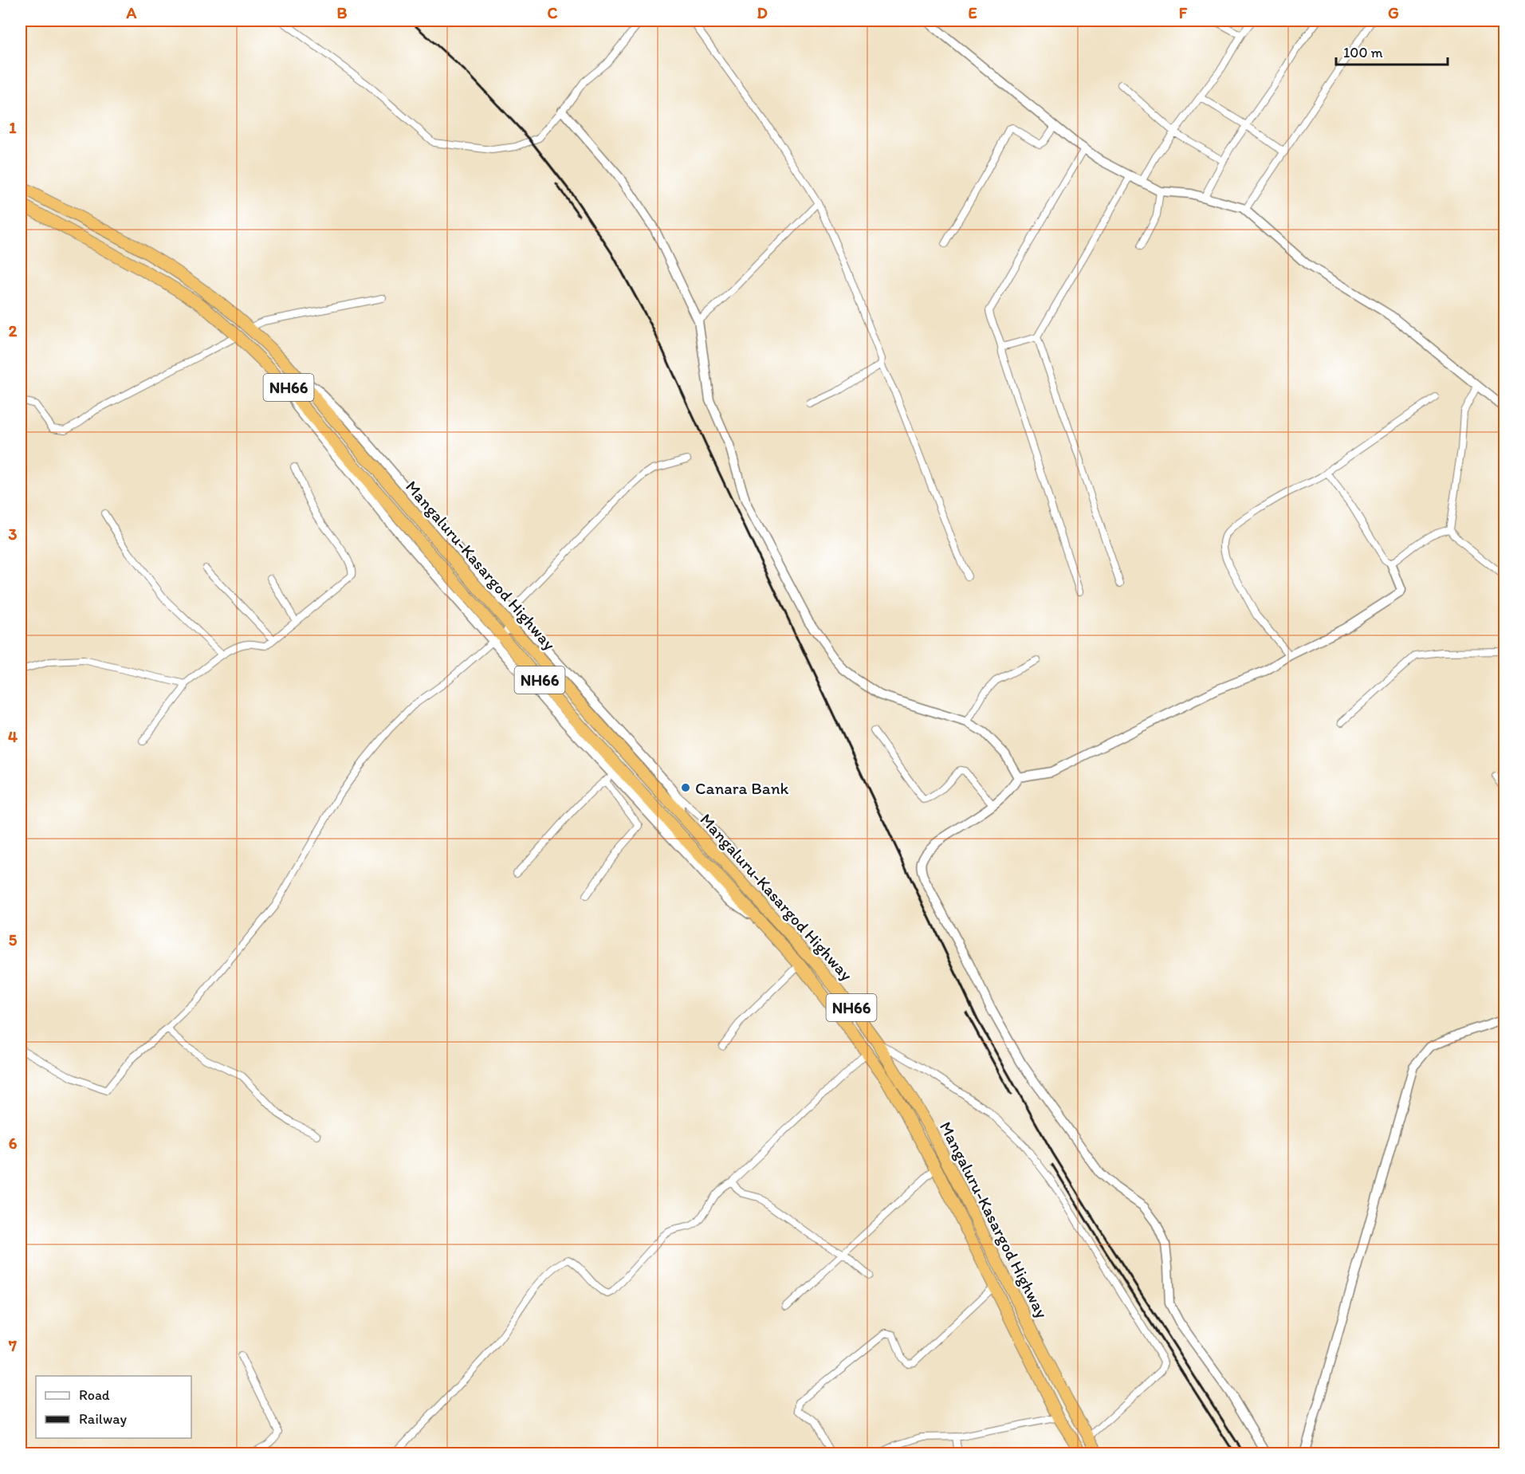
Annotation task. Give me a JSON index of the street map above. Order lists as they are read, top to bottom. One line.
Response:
{"streets":{"highway":["NH66","Mangaluru-Kasargod Highway"]},"places":["Canara Bank"],"legend":["Road","Railway"],"scale_bar":"100 m","grid":{"columns":["A","B","C","D","E","F","G"],"rows":["1","2","3","4","5","6","7"]}}
